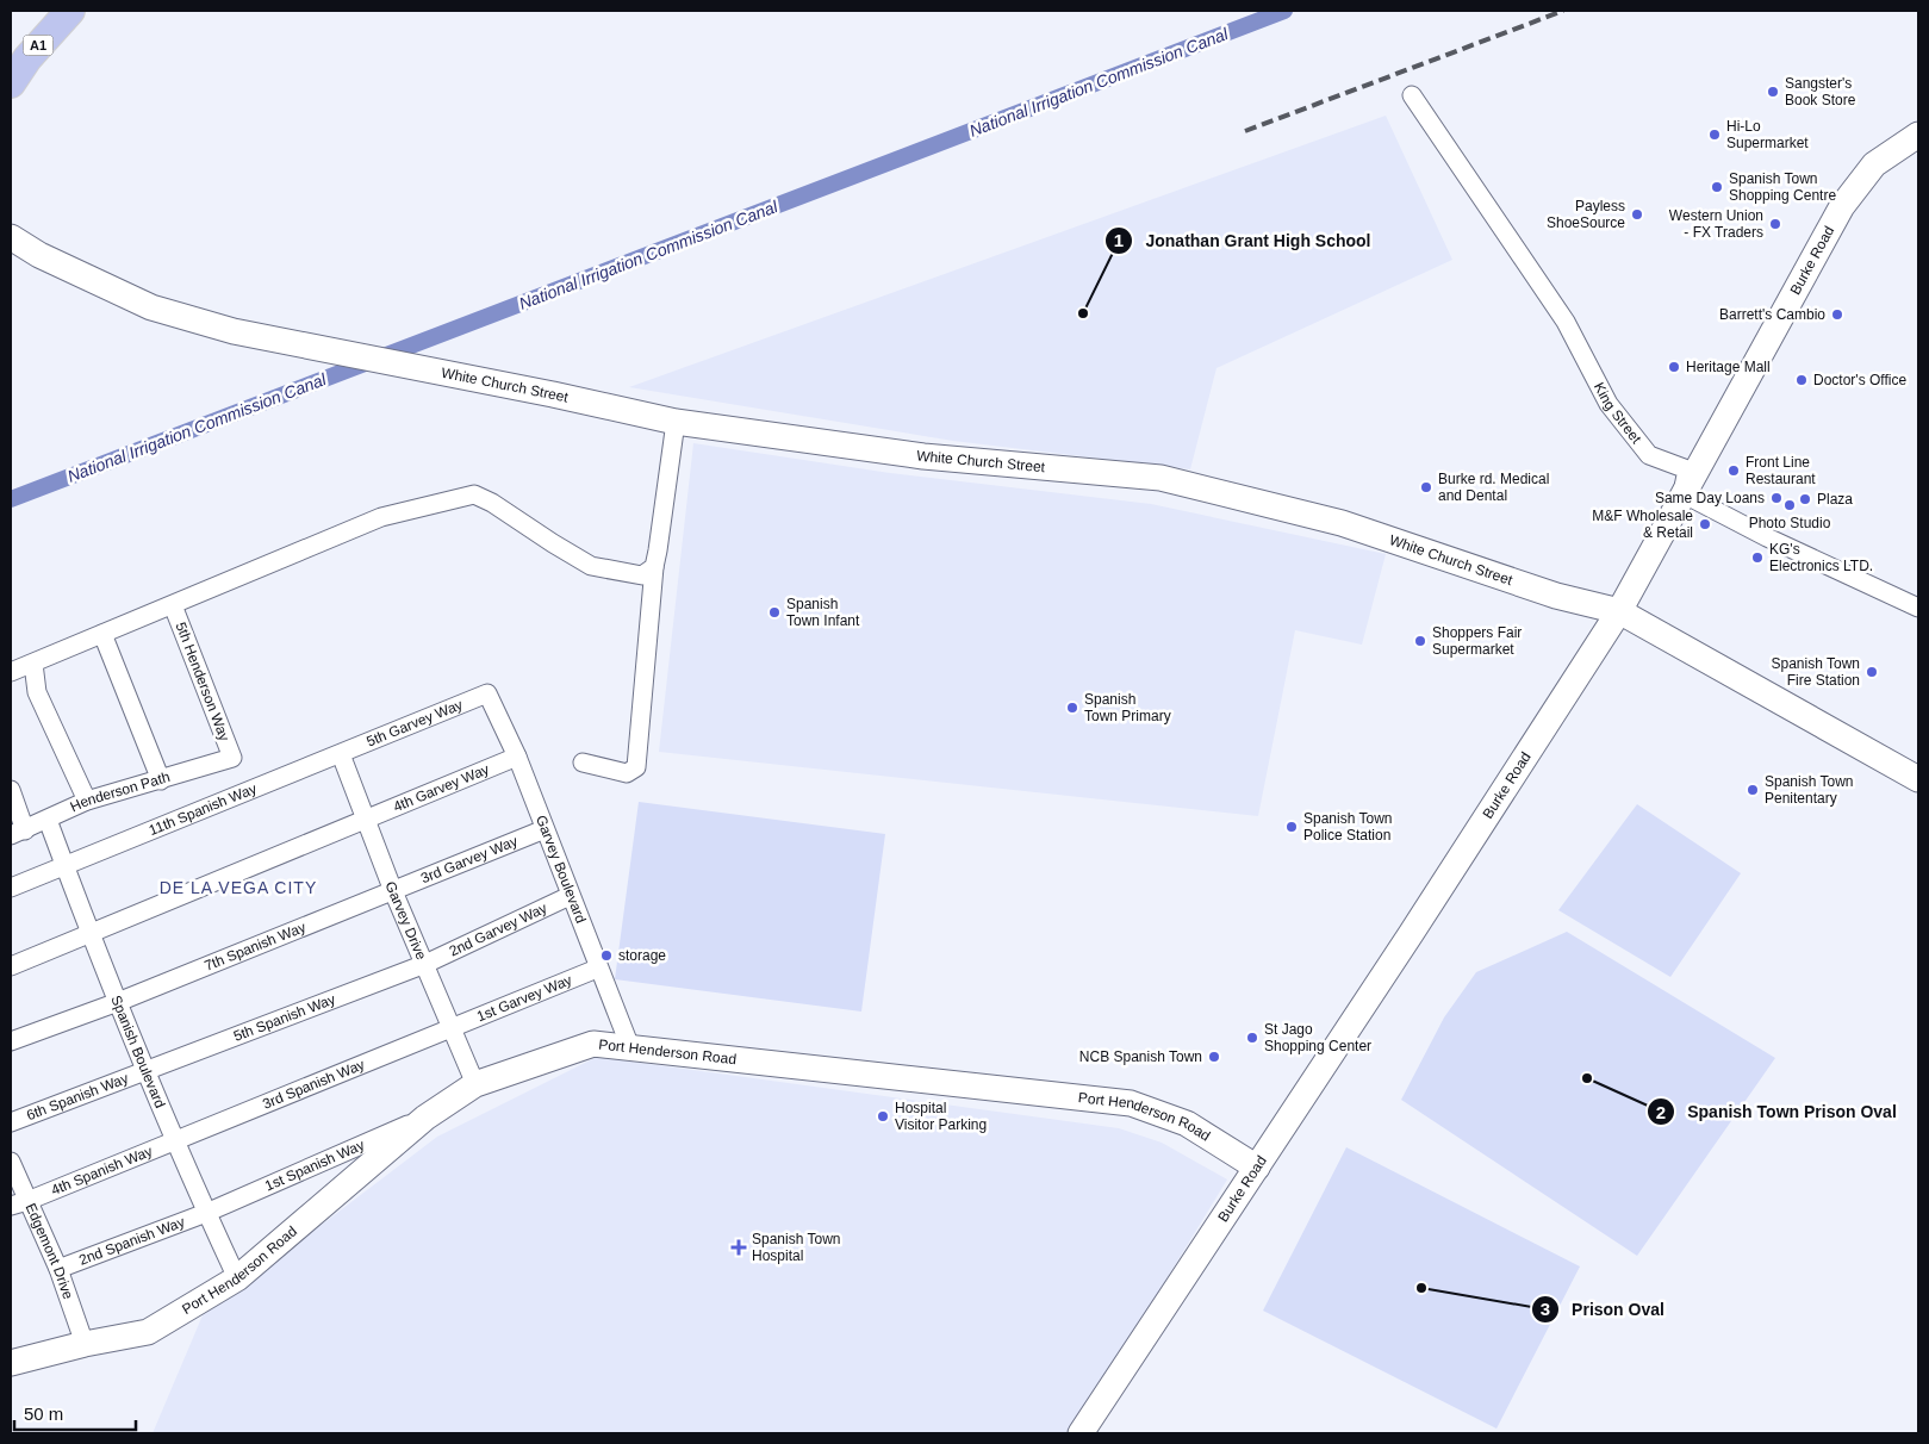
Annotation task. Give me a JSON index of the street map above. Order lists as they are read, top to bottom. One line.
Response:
{"streets":{"main road":["A1"],"street":["Burke Road","White Church Street","King Street","5th Henderson Way","5th Garvey Way","4th Garvey Way","Henderson Path","11th Spanish Way","3rd Garvey Way","Garvey Boulevard","Garvey Drive","2nd Garvey Way","7th Spanish Way","1st Garvey Way","5th Spanish Way","Spanish Boulevard","Port Henderson Road","3rd Spanish Way","6th Spanish Way","1st Spanish Way","4th Spanish Way","2nd Spanish Way","Edgemont Drive"]},"crossings":[["Burke Road","White Church Street"],["Burke Road","King Street"],["Burke Road","Port Henderson Road"],["5th Henderson Way","Henderson Path"],["5th Garvey Way","11th Spanish Way"],["5th Garvey Way","Garvey Boulevard"],["5th Garvey Way","Garvey Drive"],["4th Garvey Way","Garvey Boulevard"],["4th Garvey Way","Garvey Drive"],["4th Garvey Way","Spanish Boulevard"],["Henderson Path","Spanish Boulevard"],["11th Spanish Way","Garvey Drive"],["11th Spanish Way","Spanish Boulevard"],["3rd Garvey Way","Garvey Boulevard"],["3rd Garvey Way","Garvey Drive"],["3rd Garvey Way","7th Spanish Way"],["Garvey Boulevard","2nd Garvey Way"],["Garvey Boulevard","1st Garvey Way"],["Garvey Boulevard","Port Henderson Road"],["Garvey Drive","2nd Garvey Way"],["Garvey Drive","7th Spanish Way"],["Garvey Drive","1st Garvey Way"],["Garvey Drive","5th Spanish Way"],["Garvey Drive","Port Henderson Road"],["Garvey Drive","3rd Spanish Way"],["2nd Garvey Way","5th Spanish Way"],["7th Spanish Way","Spanish Boulevard"],["1st Garvey Way","3rd Spanish Way"],["5th Spanish Way","Spanish Boulevard"],["5th Spanish Way","6th Spanish Way"],["Spanish Boulevard","Port Henderson Road"],["Spanish Boulevard","3rd Spanish Way"],["Spanish Boulevard","6th Spanish Way"],["Spanish Boulevard","1st Spanish Way"],["Spanish Boulevard","4th Spanish Way"],["Spanish Boulevard","2nd Spanish Way"],["Port Henderson Road","1st Spanish Way"],["Port Henderson Road","Edgemont Drive"],["3rd Spanish Way","4th Spanish Way"],["1st Spanish Way","2nd Spanish Way"],["4th Spanish Way","Edgemont Drive"],["2nd Spanish Way","Edgemont Drive"]],"districts":["DE LA VEGA CITY"],"water":["National Irrigation Commission Canal"],"places":{"other":["Sangster's Book Store","Hi-Lo Supermarket","Spanish Town Shopping Centre","Payless ShoeSource","Western Union - FX Traders","Jonathan Grant High School","Barrett's Cambio","Heritage Mall","Doctor's Office","Front Line Restaurant","Burke rd. Medical and Dental","Same Day Loans","Plaza","Photo Studio","M&F Wholesale & Retail","KG's Electronics LTD.","Spanish Town Infant","Shoppers Fair Supermarket","Spanish Town Fire Station","Spanish Town Primary","Spanish Town Penitentary","Spanish Town Police Station","storage","St Jago Shopping Center","NCB Spanish Town","Spanish Town Prison Oval","Hospital Visitor Parking","Prison Oval"],"health":["Spanish Town Hospital"]},"scale_bar":"50 m"}
